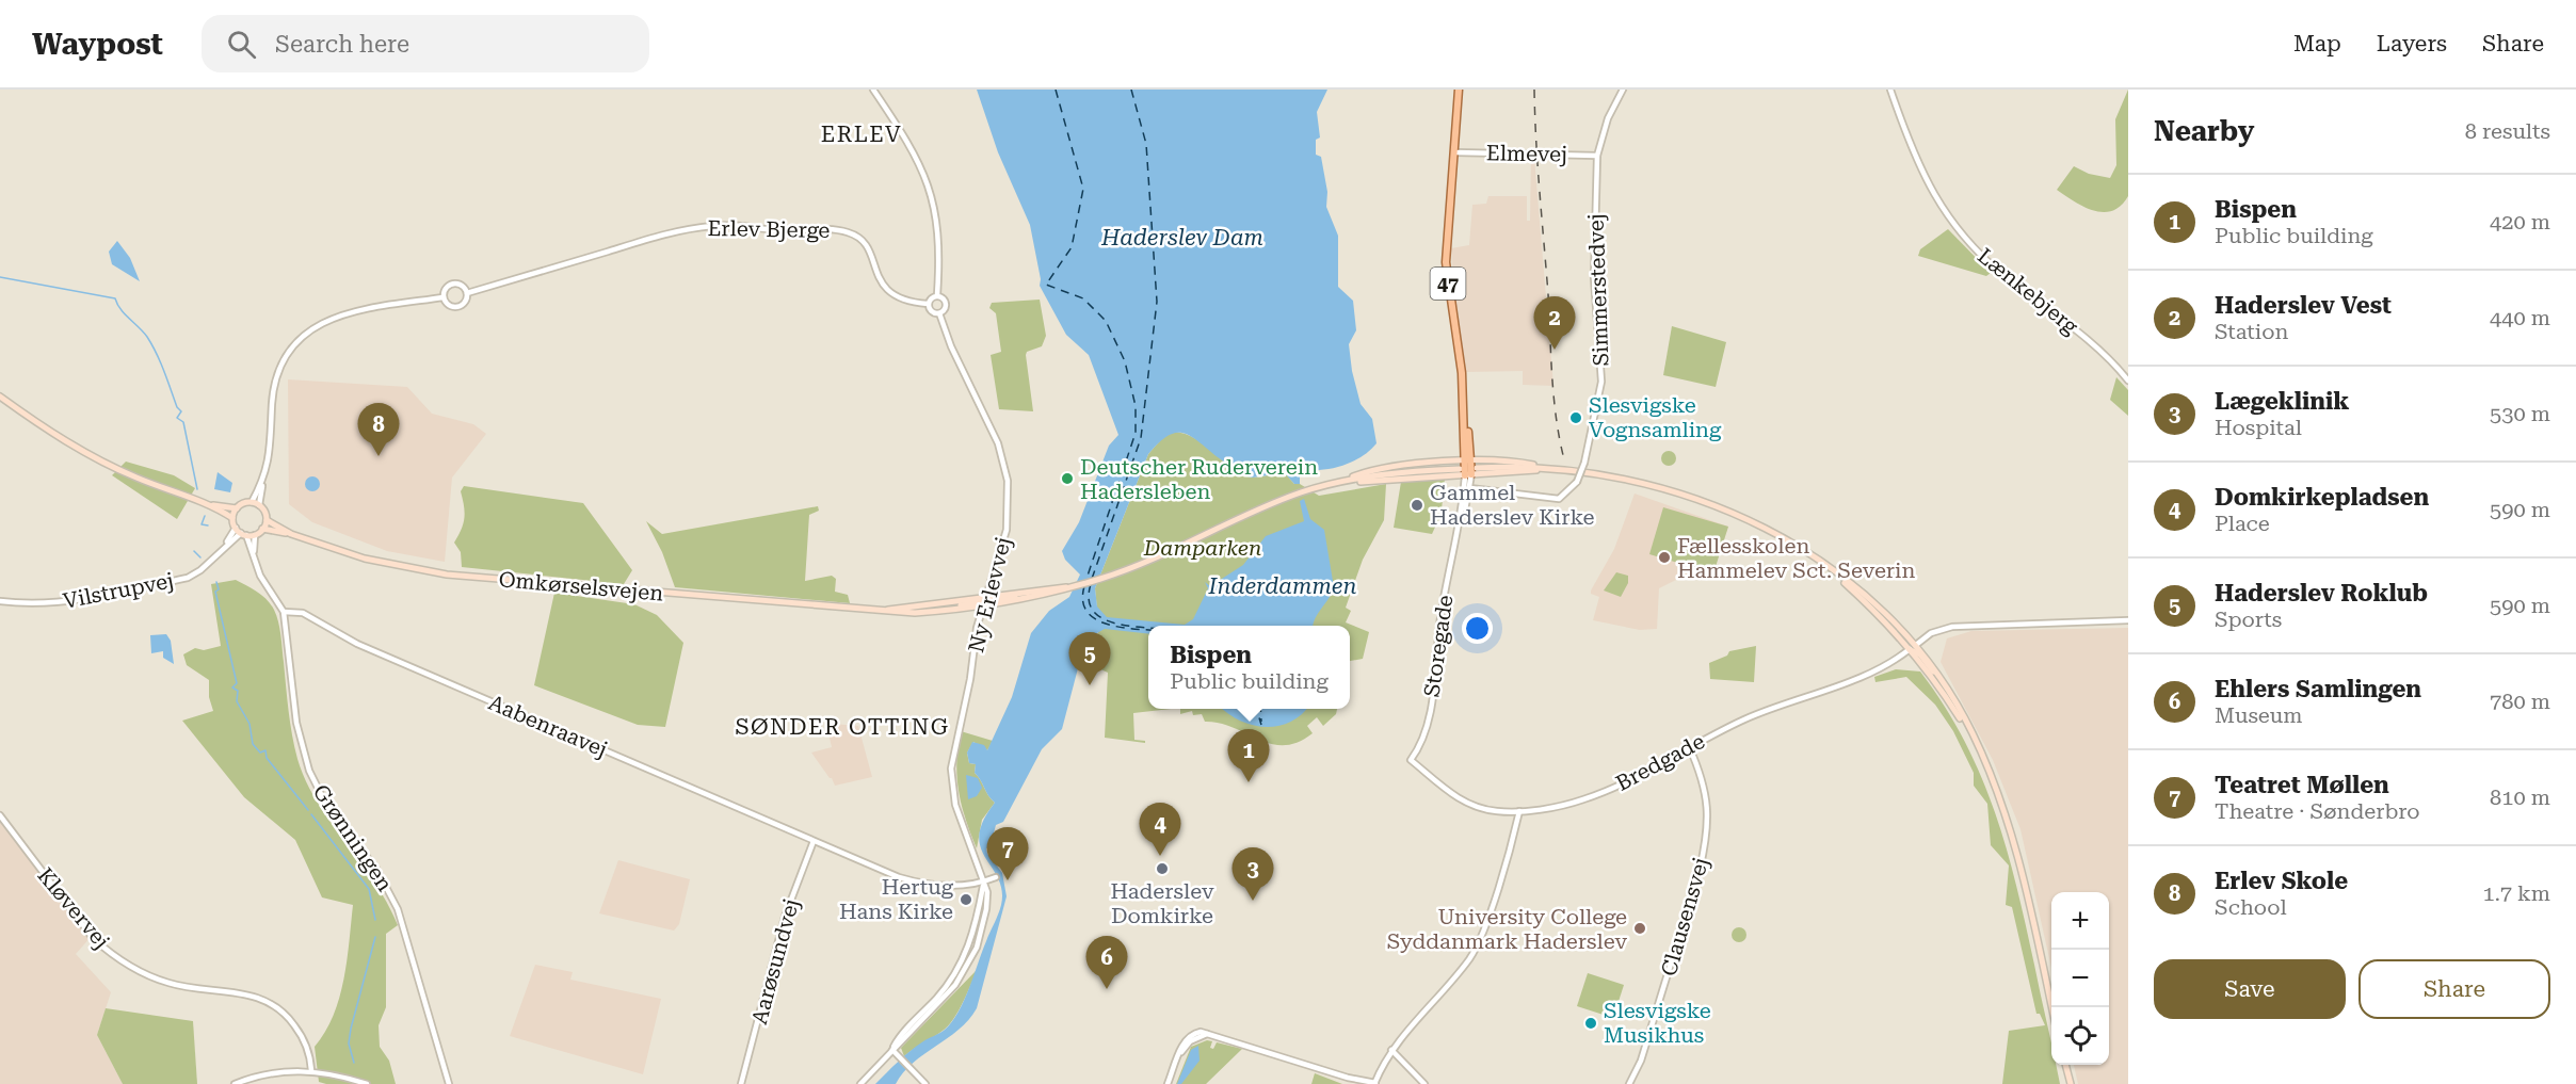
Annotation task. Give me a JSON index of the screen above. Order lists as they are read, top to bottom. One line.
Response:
{"streets":{"main road":["47","Omkørselsvejen"],"street":["Elmevej","Erlev Bjerge","Simmerstedvej","Lænkebjerg","Vilstrupvej","Ny Erlevvej","Storegade","Aabenraavej","Bredgade","Grønningen","Kløvervej","Clausensvej","Aarøsundvej"]},"crossings":[["Elmevej","47"],["Elmevej","Simmerstedvej"],["Erlev Bjerge","Ny Erlevvej"],["47","Storegade"],["Simmerstedvej","Storegade"],["Omkørselsvejen","Vilstrupvej"],["Omkørselsvejen","Ny Erlevvej"],["Omkørselsvejen","Grønningen"],["Vilstrupvej","Grønningen"],["Ny Erlevvej","Aabenraavej"],["Storegade","Bredgade"],["Aabenraavej","Grønningen"],["Aabenraavej","Aarøsundvej"],["Bredgade","Clausensvej"]],"districts":["ERLEV","SØNDER OTTING"],"water":["Haderslev Dam","Inderdammen"],"parks":["Damparken"],"places":["Slesvigske Vognsamling","Deutscher Ruderverein Hadersleben","Gammel Haderslev Kirke","Fællesskolen Hammelev Sct. Severin","Haderslev Domkirke","Hertug Hans Kirke","University College Syddanmark Haderslev","Slesvigske Musikhus"],"page":{"header":"Waypost","search":"Search here","nav":["Map","Layers","Share"],"heading":["Nearby","8 results"],"list":[{"mark":"1","name":"Bispen","note":"Public building","value":"420 m"},{"mark":"2","name":"Haderslev Vest","note":"Station","value":"440 m"},{"mark":"3","name":"Lægeklinik","note":"Hospital","value":"530 m"},{"mark":"4","name":"Domkirkepladsen","note":"Place","value":"590 m"},{"mark":"5","name":"Haderslev Roklub","note":"Sports","value":"590 m"},{"mark":"6","name":"Ehlers Samlingen","note":"Museum","value":"780 m"},{"mark":"7","name":"Teatret Møllen","note":"Theatre · Sønderbro","value":"810 m"},{"mark":"8","name":"Erlev Skole","note":"School","value":"1.7 km"}],"pins":["2","8","5","1","4","7","3","6"],"popup":["Bispen","Public building"],"map_buttons":["+","−"],"buttons":["Save","Share"]}}
